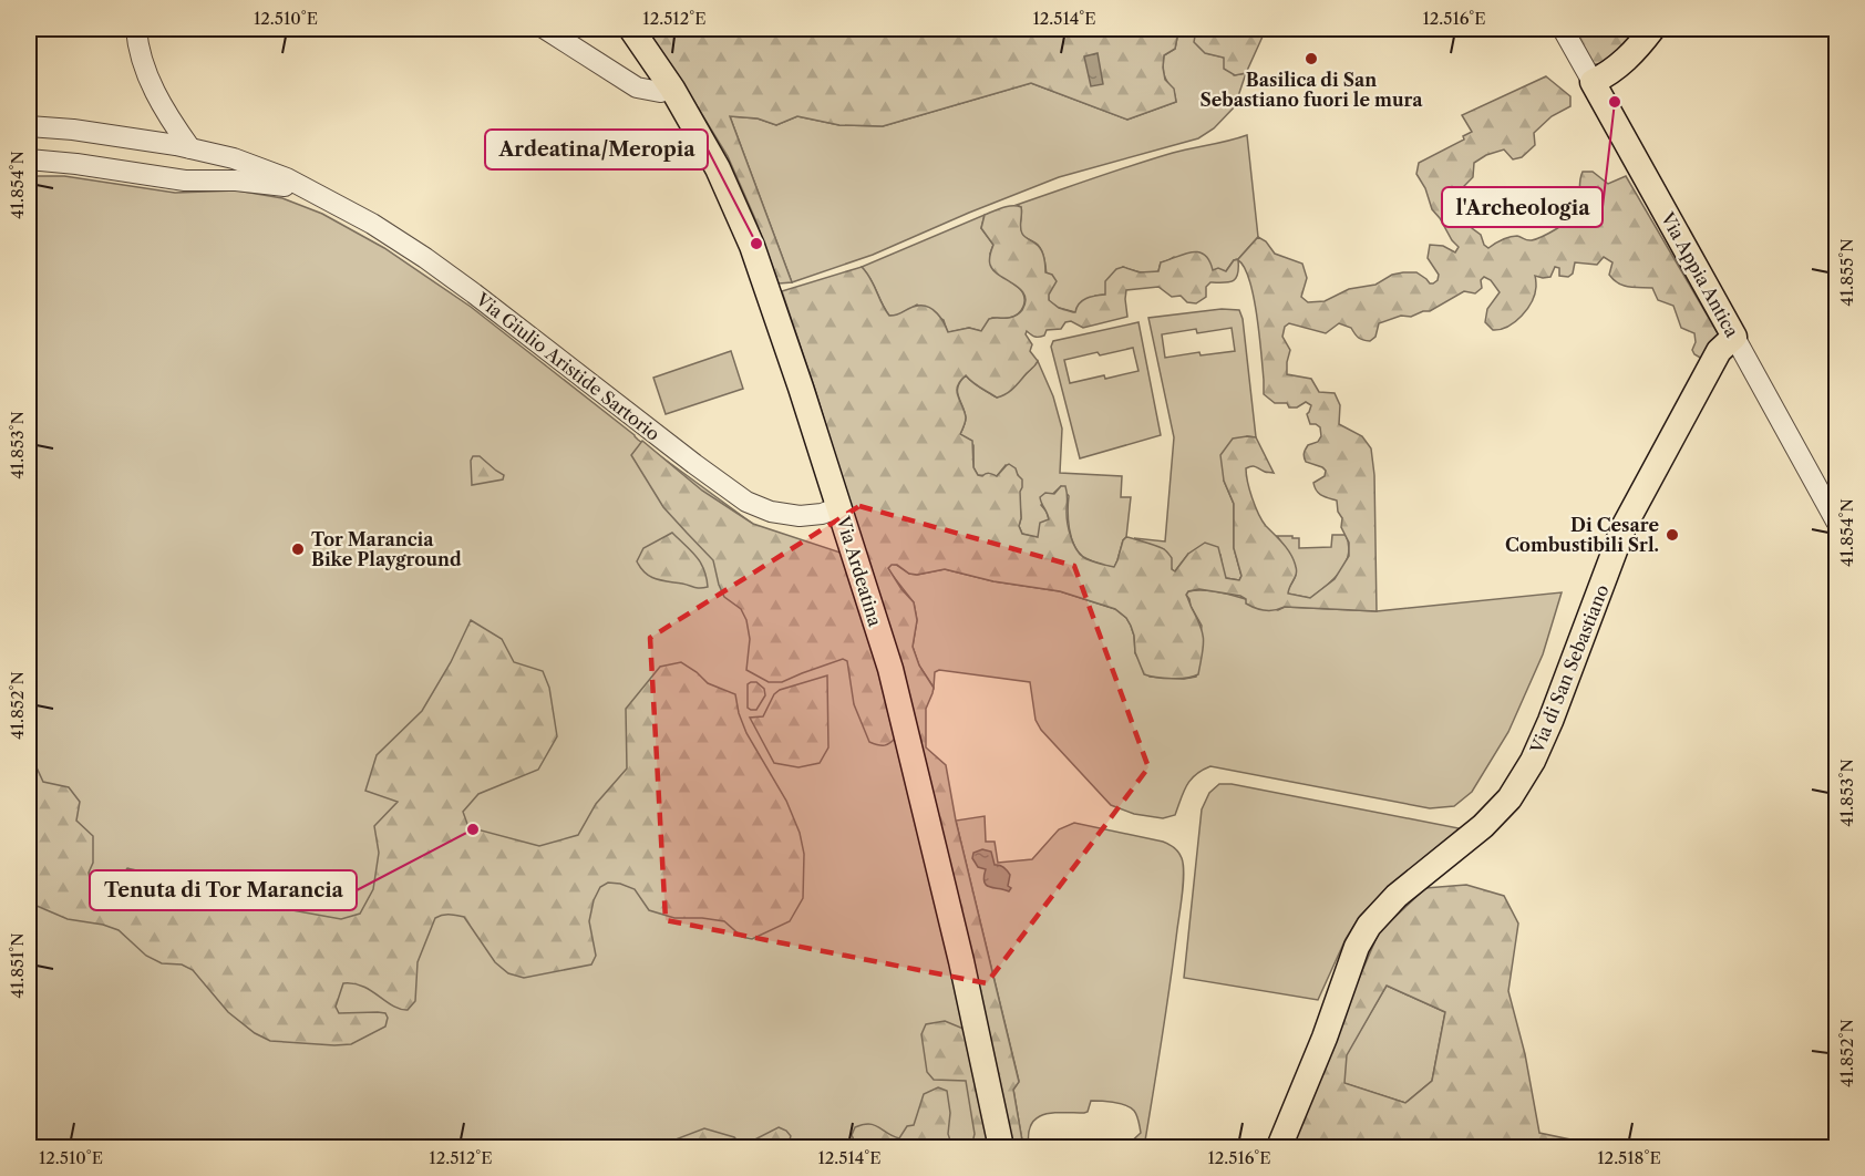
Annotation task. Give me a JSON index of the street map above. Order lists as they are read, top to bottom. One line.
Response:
{"streets":{"main road":["Via Appia Antica","Via Ardeatina","Via di San Sebastiano"],"street":["Via Giulio Aristide Sartorio"]},"crossings":[["Via Appia Antica","Via di San Sebastiano"],["Via Giulio Aristide Sartorio","Via Ardeatina"]],"places":["Basilica di San Sebastiano fuori le mura","l'Archeologia","Ardeatina/Meropia","Di Cesare Combustibili Srl.","Tor Marancia Bike Playground","Tenuta di Tor Marancia"],"coordinates":["12.510°E","12.512°E","12.514°E","12.516°E","41.854°N","41.855°N","41.853°N","41.852°N","41.851°N","12.518°E"]}
